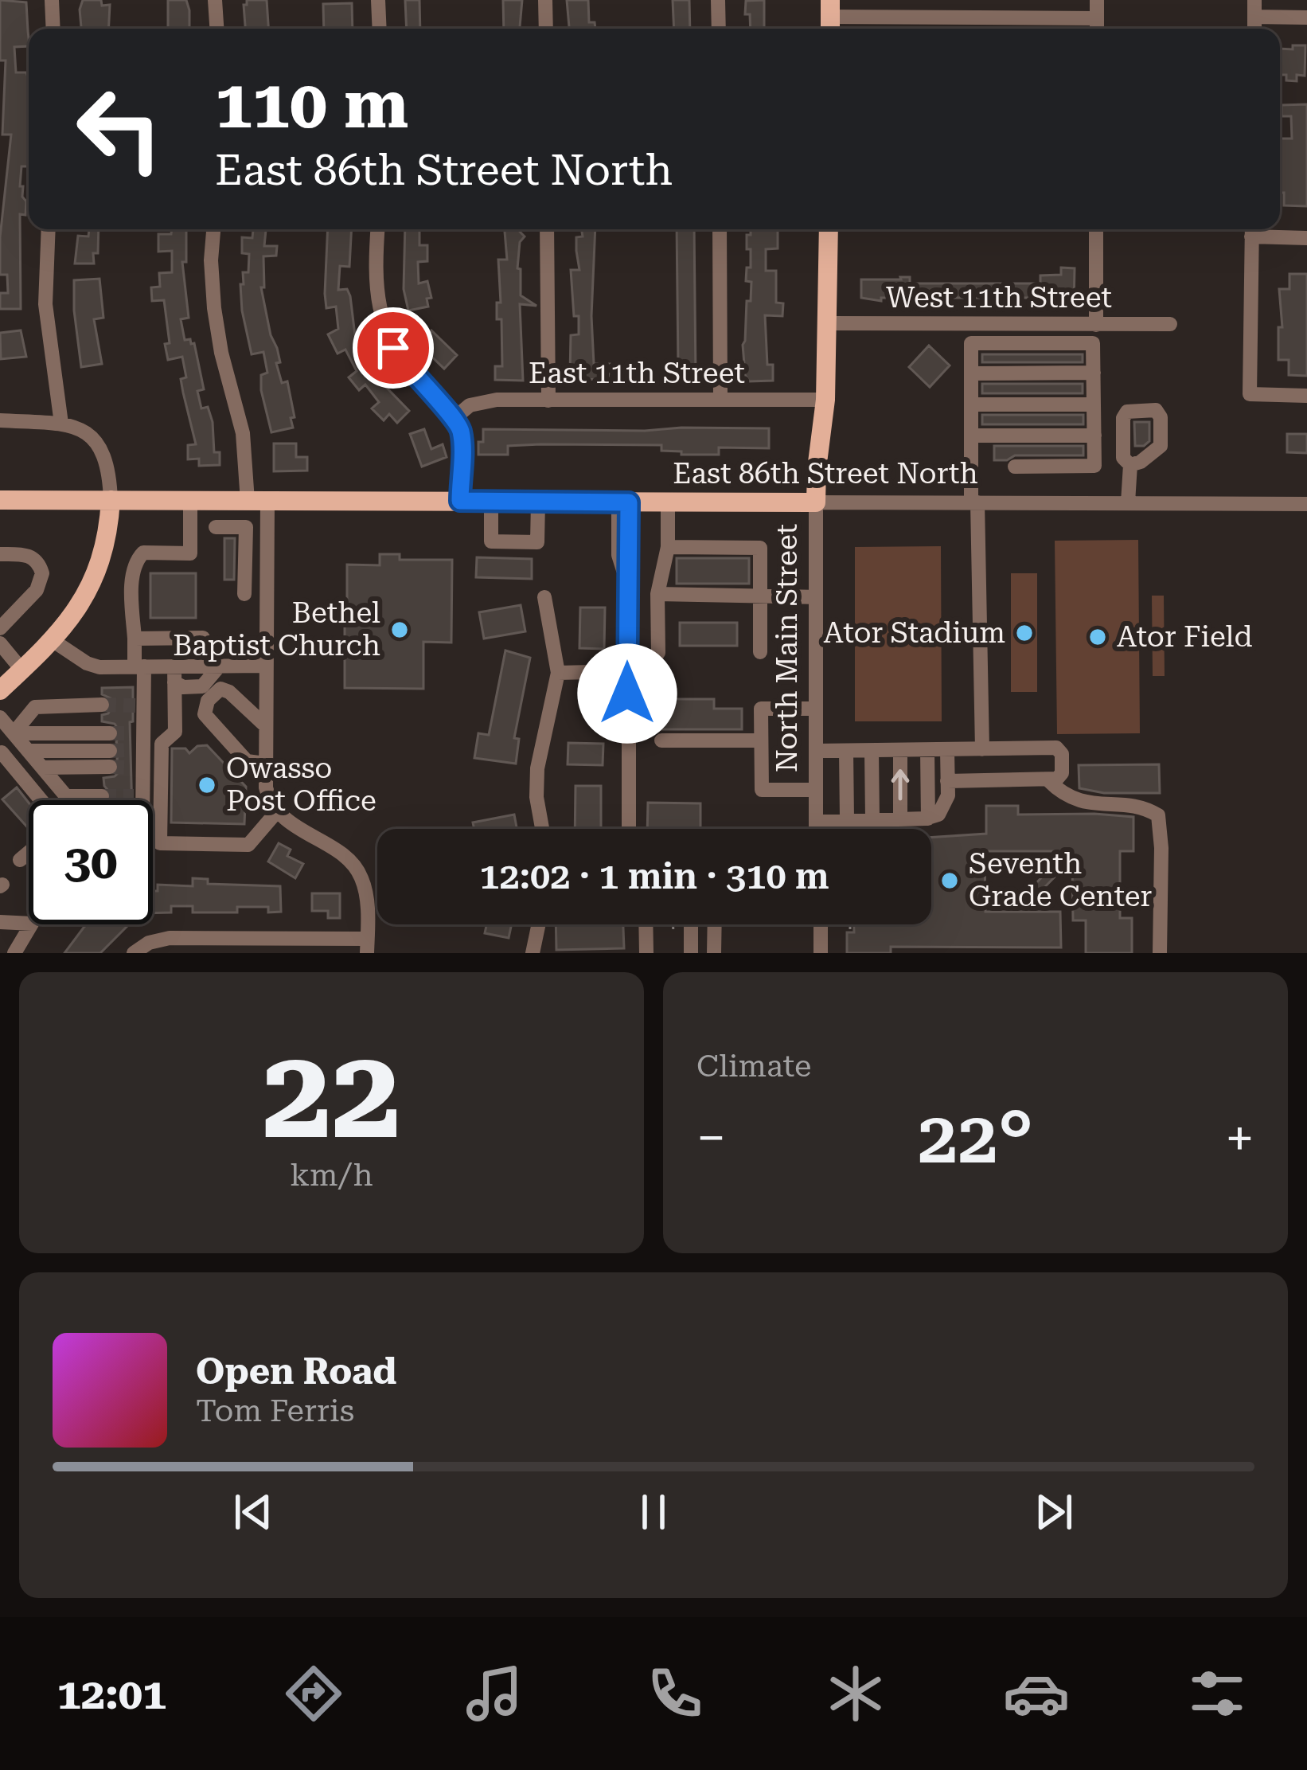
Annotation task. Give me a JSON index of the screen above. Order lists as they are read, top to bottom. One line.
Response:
{"streets":{"main road":["East 86th Street North","North Main Street"],"street":["West 11th Street","East 11th Street"]},"crossings":[["West 11th Street","North Main Street"],["East 11th Street","North Main Street"],["East 86th Street North","North Main Street"]],"places":["Bethel Baptist Church","Ator Stadium","Ator Field","Owasso Post Office","Seventh Grade Center"],"page":{"turn":["110 m","East 86th Street North"],"limit":"30","trip":"12:02 · 1 min · 310 m","tile":[["22","km/h"],"Climate"],"heat":["−","22°","+"],"song":["Open Road","Tom Ferris"],"tabs":"12:01"}}
